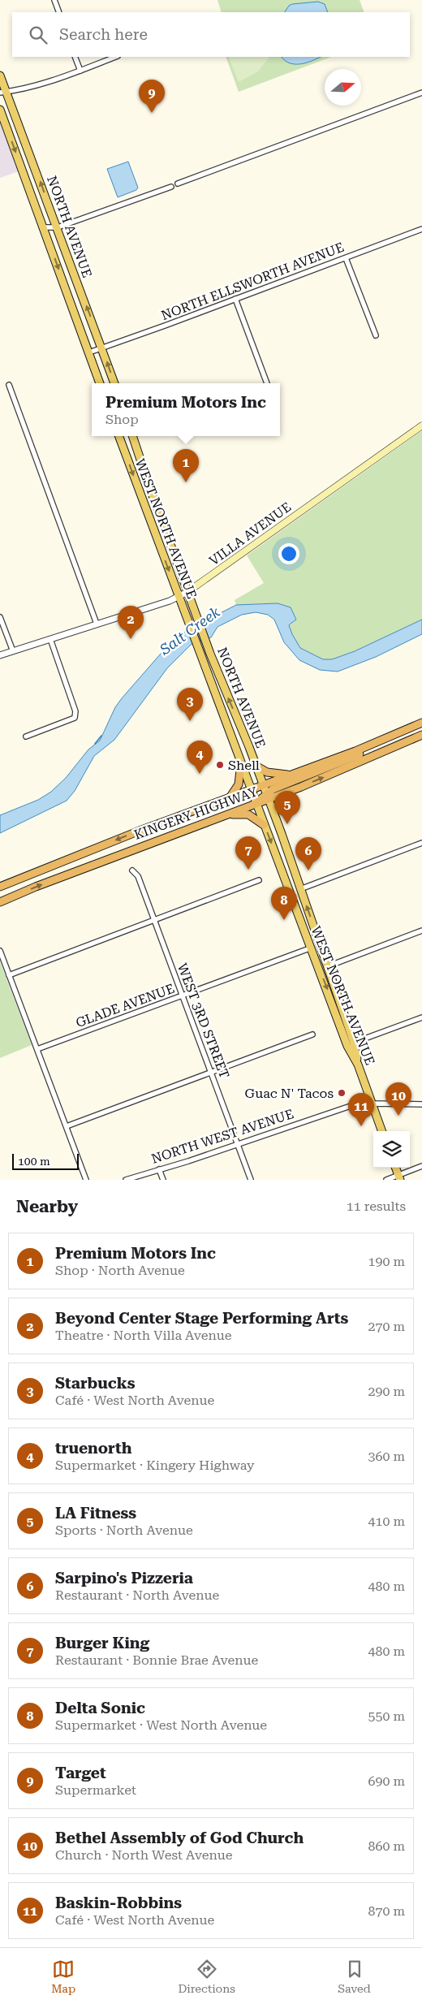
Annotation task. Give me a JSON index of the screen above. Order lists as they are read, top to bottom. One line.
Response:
{"streets":{"highway":["KINGERY HIGHWAY"],"main road":["NORTH AVENUE","WEST NORTH AVENUE","VILLA AVENUE"],"street":["NORTH ELLSWORTH AVENUE","GLADE AVENUE","WEST 3RD STREET","NORTH WEST AVENUE"]},"crossings":[["NORTH AVENUE","NORTH ELLSWORTH AVENUE"],["NORTH AVENUE","WEST NORTH AVENUE"],["NORTH AVENUE","VILLA AVENUE"],["NORTH AVENUE","KINGERY HIGHWAY"],["WEST NORTH AVENUE","KINGERY HIGHWAY"],["WEST NORTH AVENUE","GLADE AVENUE"],["WEST NORTH AVENUE","NORTH WEST AVENUE"],["GLADE AVENUE","WEST 3RD STREET"],["WEST 3RD STREET","NORTH WEST AVENUE"]],"one_way":["WEST NORTH AVENUE"],"water":["Salt Creek"],"places":["Shell","Guac N' Tacos"],"scale_bar":"100 m","north":"right","page":{"search":"Search here","pins":["9","1","2","3","4","5","7","6","8","10","11"],"popup":["Premium Motors Inc","Shop"],"scale":"100 m","heading":["Nearby","11 results"],"list":[{"mark":"1","name":"Premium Motors Inc","note":"Shop · North Avenue","value":"190 m"},{"mark":"2","name":"Beyond Center Stage Performing Arts","note":"Theatre · North Villa Avenue","value":"270 m"},{"mark":"3","name":"Starbucks","note":"Café · West North Avenue","value":"290 m"},{"mark":"4","name":"truenorth","note":"Supermarket · Kingery Highway","value":"360 m"},{"mark":"5","name":"LA Fitness","note":"Sports · North Avenue","value":"410 m"},{"mark":"6","name":"Sarpino's Pizzeria","note":"Restaurant · North Avenue","value":"480 m"},{"mark":"7","name":"Burger King","note":"Restaurant · Bonnie Brae Avenue","value":"480 m"},{"mark":"8","name":"Delta Sonic","note":"Supermarket · West North Avenue","value":"550 m"},{"mark":"9","name":"Target","note":"Supermarket","value":"690 m"},{"mark":"10","name":"Bethel Assembly of God Church","note":"Church · North West Avenue","value":"860 m"},{"mark":"11","name":"Baskin-Robbins","note":"Café · West North Avenue","value":"870 m"}],"nav":["Map","Directions","Saved"]}}
